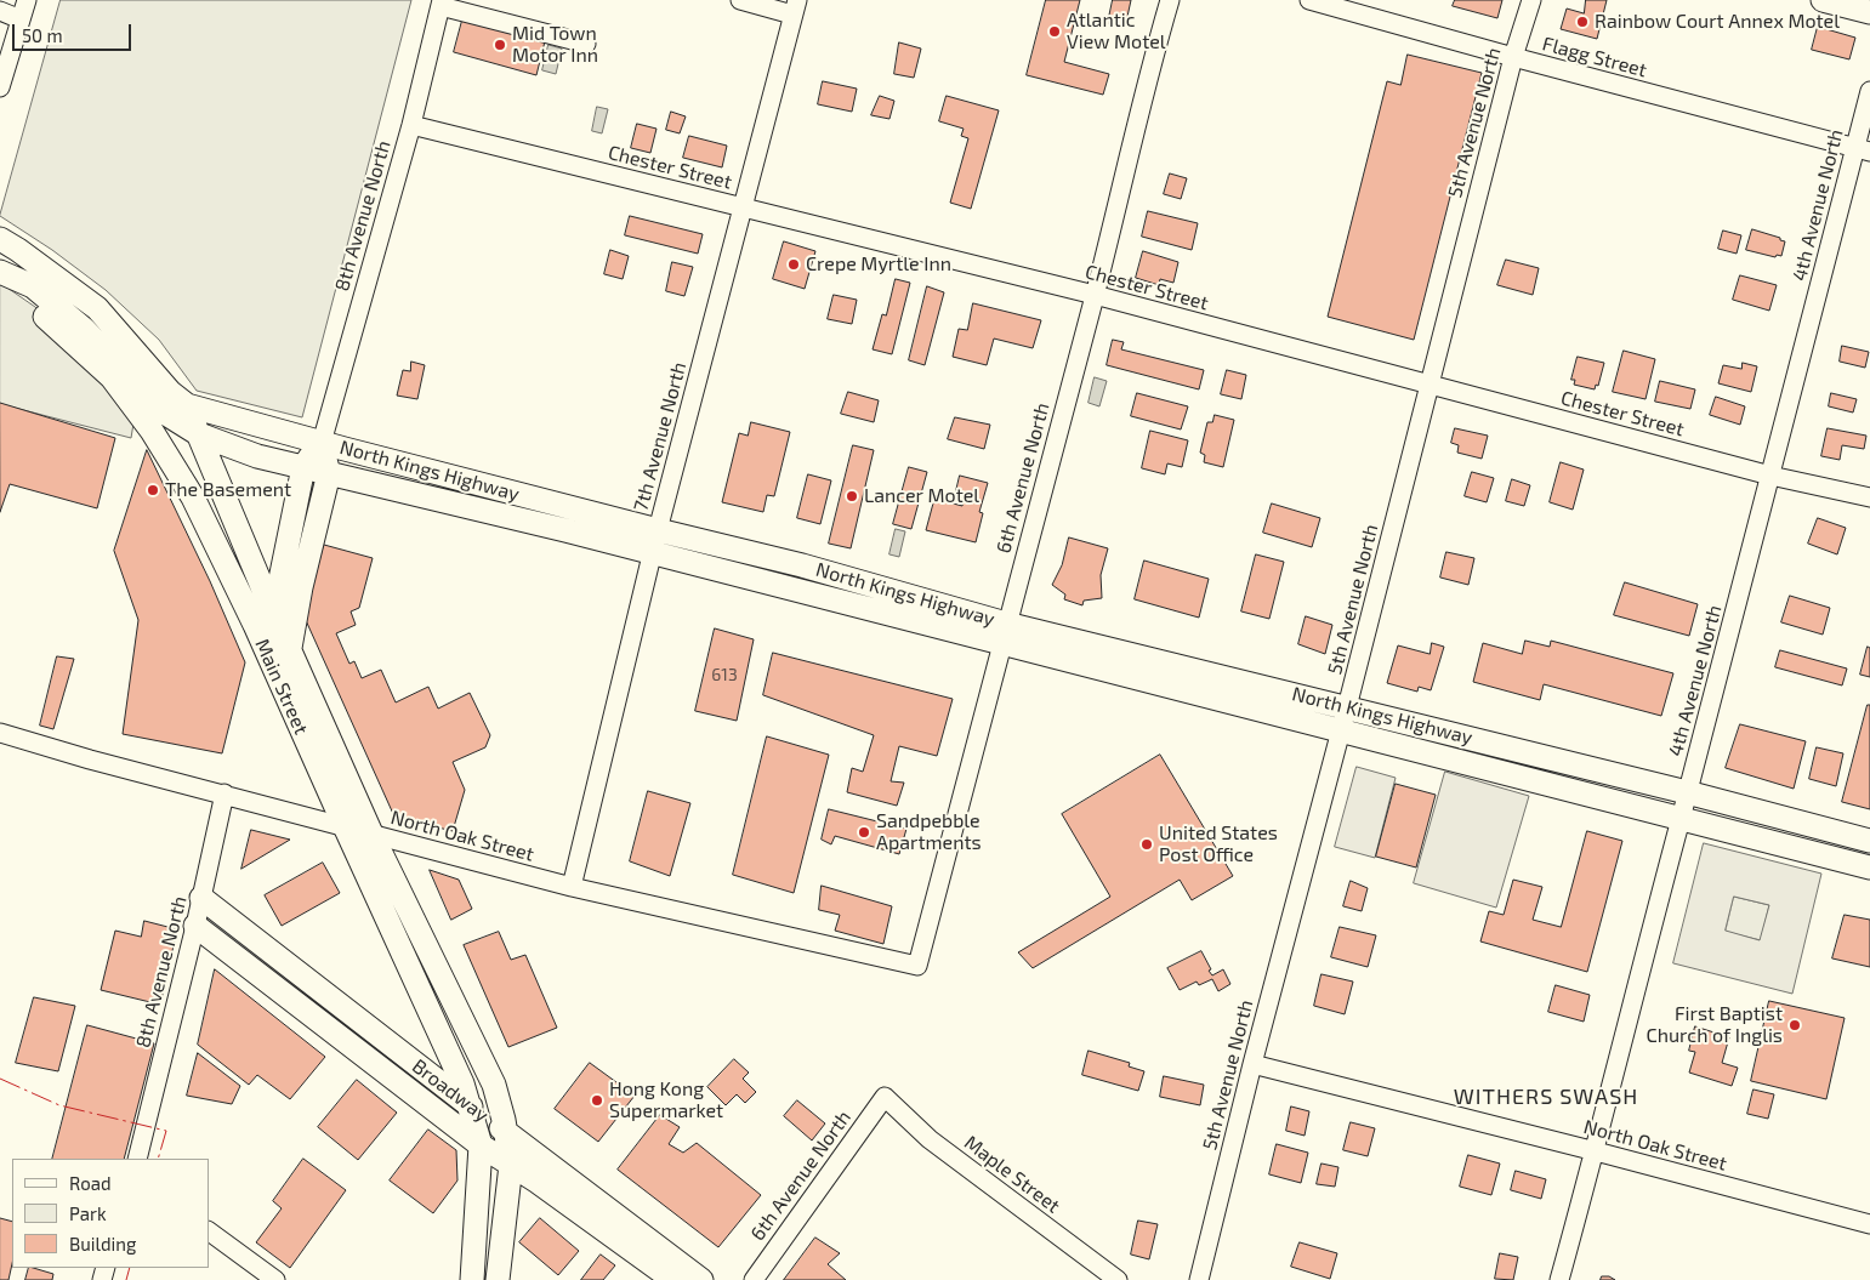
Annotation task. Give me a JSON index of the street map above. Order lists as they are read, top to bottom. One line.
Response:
{"streets":{"main road":["North Kings Highway","Main Street","Broadway"],"street":["Flagg Street","5th Avenue North","Chester Street","4th Avenue North","8th Avenue North","7th Avenue North","6th Avenue North","North Oak Street","Maple Street"]},"crossings":[["Flagg Street","5th Avenue North"],["Flagg Street","4th Avenue North"],["5th Avenue North","Chester Street"],["5th Avenue North","North Kings Highway"],["5th Avenue North","North Oak Street"],["Chester Street","4th Avenue North"],["Chester Street","8th Avenue North"],["Chester Street","7th Avenue North"],["Chester Street","6th Avenue North"],["4th Avenue North","North Kings Highway"],["4th Avenue North","North Oak Street"],["8th Avenue North","North Kings Highway"],["8th Avenue North","North Oak Street"],["8th Avenue North","Broadway"],["7th Avenue North","North Kings Highway"],["7th Avenue North","North Oak Street"],["North Kings Highway","6th Avenue North"],["North Kings Highway","Main Street"],["6th Avenue North","North Oak Street"],["6th Avenue North","Maple Street"],["Main Street","North Oak Street"],["Main Street","Broadway"]],"districts":["WITHERS SWASH"],"places":["Rainbow Court Annex Motel","Atlantic View Motel","Mid Town Motor Inn","Crepe Myrtle Inn","The Basement","Lancer Motel","Sandpebble Apartments","United States Post Office","First Baptist Church of Inglis","Hong Kong Supermarket"],"house_numbers":["613"],"legend":["Road","Park","Building"],"scale_bar":"50 m"}
